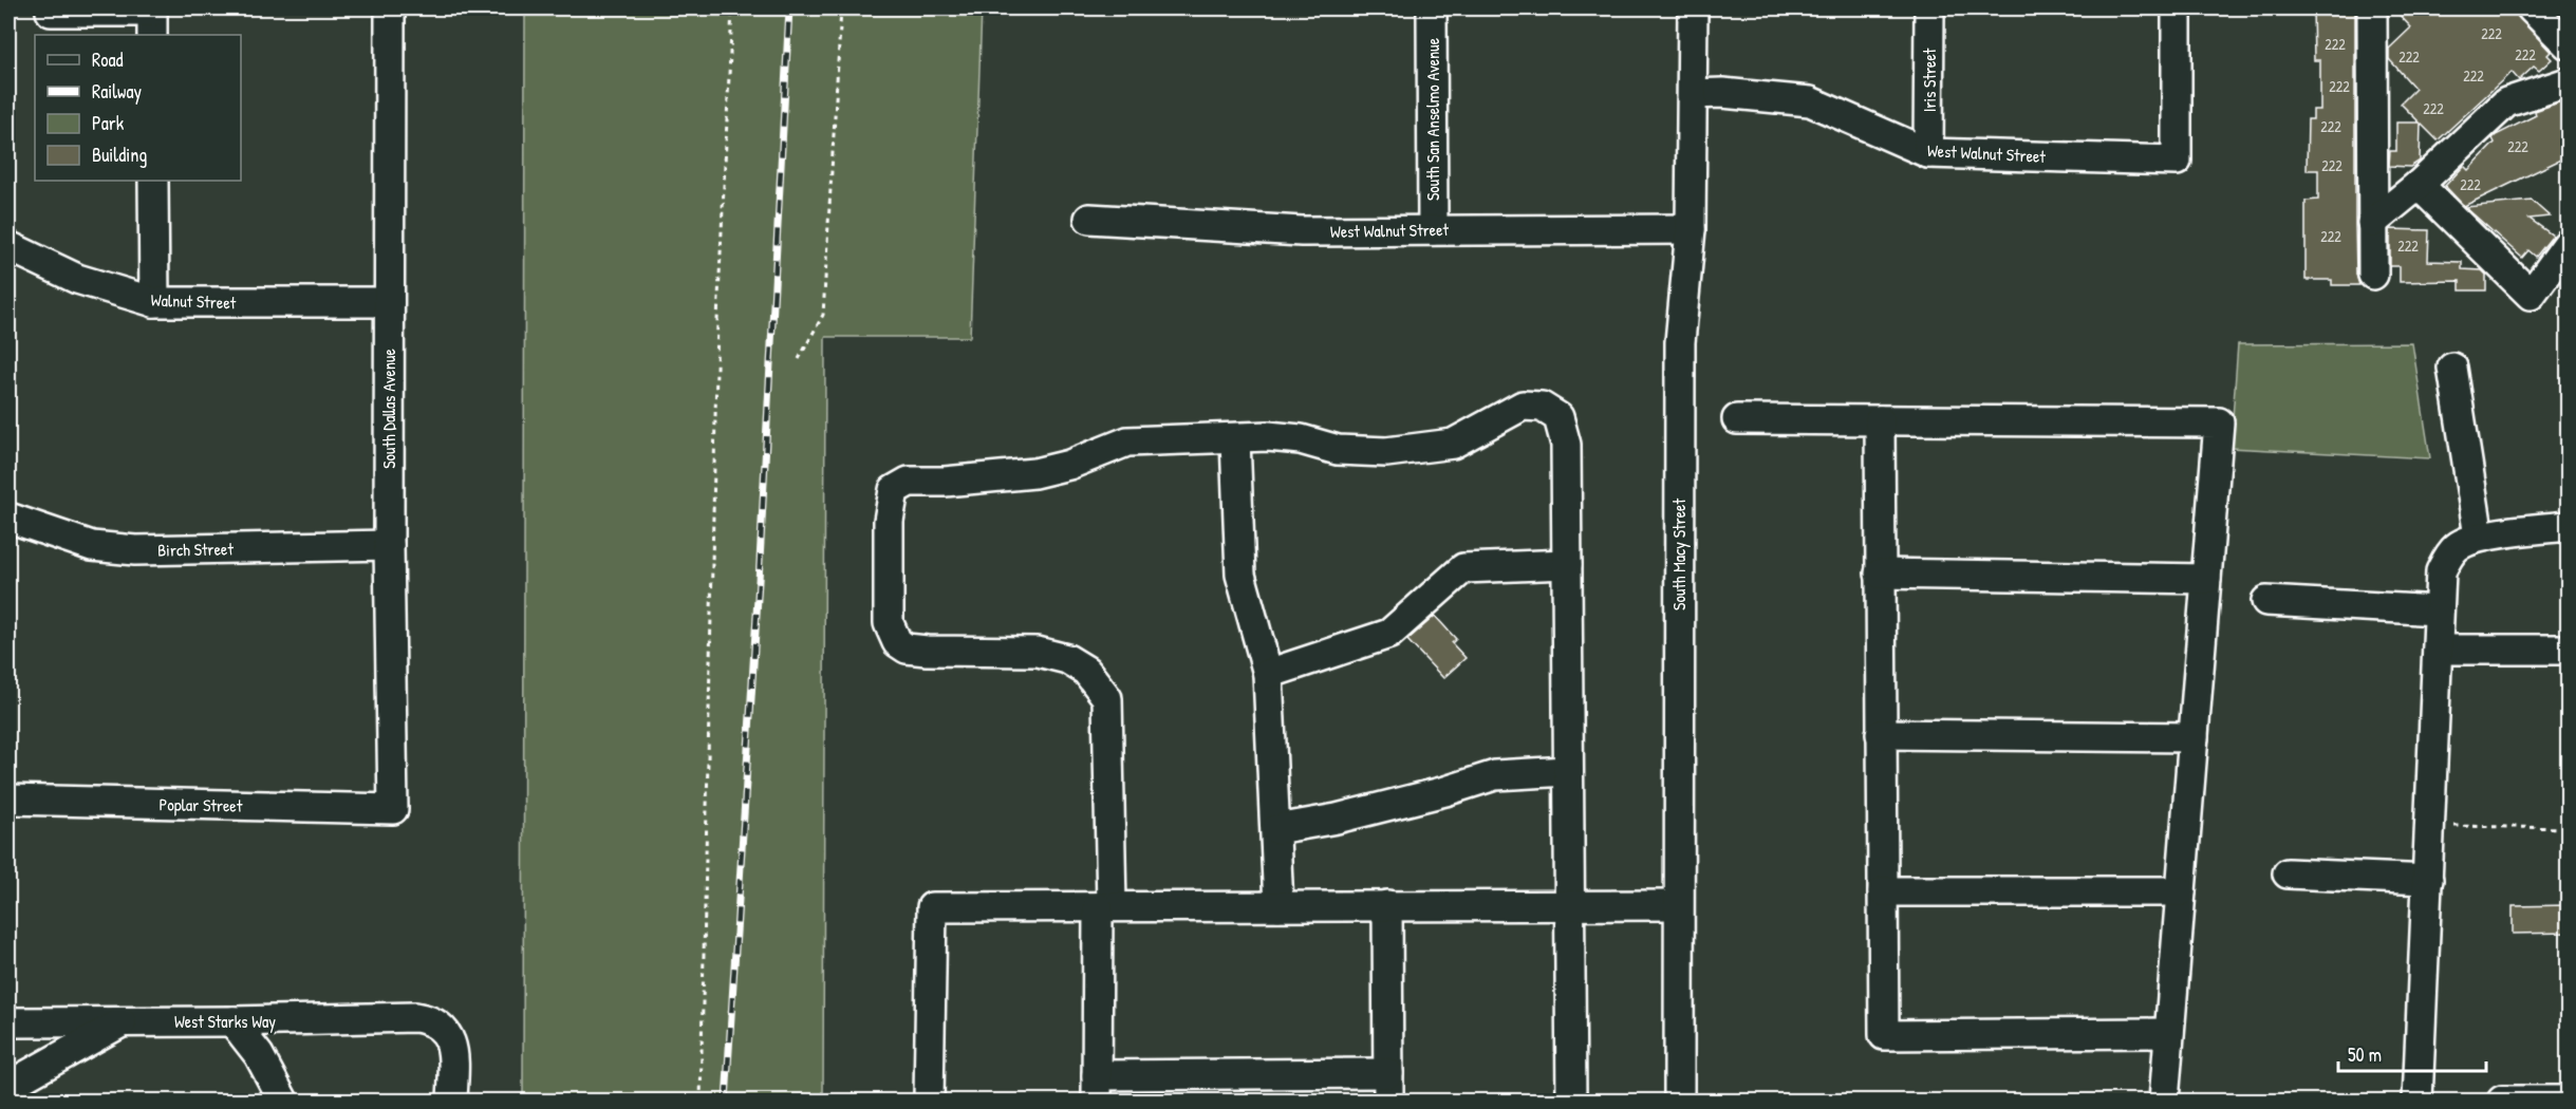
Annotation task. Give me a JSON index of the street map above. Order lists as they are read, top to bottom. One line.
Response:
{"streets":{"street":["Iris Street","South San Anselmo Avenue","West Walnut Street","Walnut Street","South Dallas Avenue","Birch Street","South Macy Street","Poplar Street","West Starks Way"]},"crossings":[["Iris Street","West Walnut Street"],["South San Anselmo Avenue","West Walnut Street"],["West Walnut Street","South Macy Street"],["Walnut Street","South Dallas Avenue"],["South Dallas Avenue","Birch Street"],["South Dallas Avenue","Poplar Street"]],"house_numbers":["222","222","222","222","222","222","222","222","222","222","222","222","222"],"legend":["Road","Railway","Park","Building"],"scale_bar":"50 m"}
